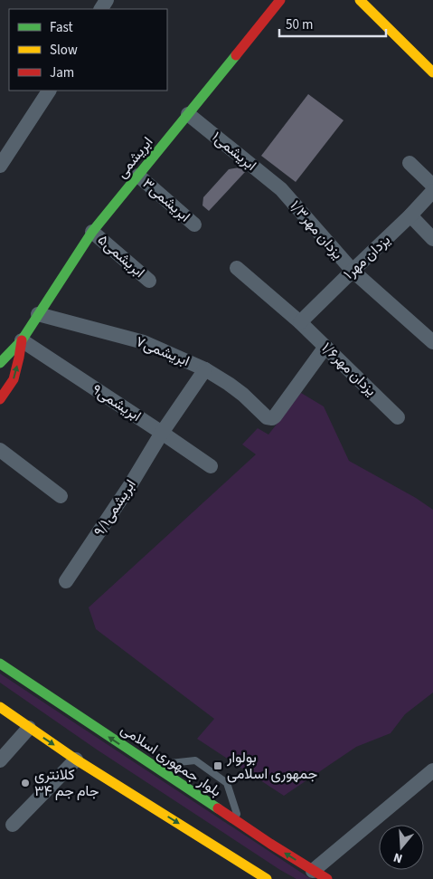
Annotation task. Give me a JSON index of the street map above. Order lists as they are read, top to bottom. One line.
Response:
{"streets":{"main road":["ابریشمی","بلوار جمهوری اسلامی"],"street":["ابریشمی۱","ابریشمی۳","۱/۳یزدان مهر","ابریشمی۵","یزدان مهر۱","ابریشمی۷","۱/۶یزدان مهر","ابریشمی۹","۹/۱ابریشمی"]},"crossings":[["ابریشمی۱","ابریشمی"],["ابریشمی۱","۱/۳یزدان مهر"],["ابریشمی","ابریشمی۳"],["ابریشمی","ابریشمی۵"],["ابریشمی","ابریشمی۷"],["ابریشمی","ابریشمی۹"],["۱/۳یزدان مهر","یزدان مهر۱"],["یزدان مهر۱","۱/۶یزدان مهر"],["ابریشمی۷","۱/۶یزدان مهر"],["ابریشمی۷","۹/۱ابریشمی"],["ابریشمی۹","۹/۱ابریشمی"]],"places":{"transit":["بولوار جمهوری اسلامی"],"other":["کلانتری ۳۴ جام جم"]},"legend":["Fast","Slow","Jam"],"scale_bar":"50 m","north":"bottom"}
